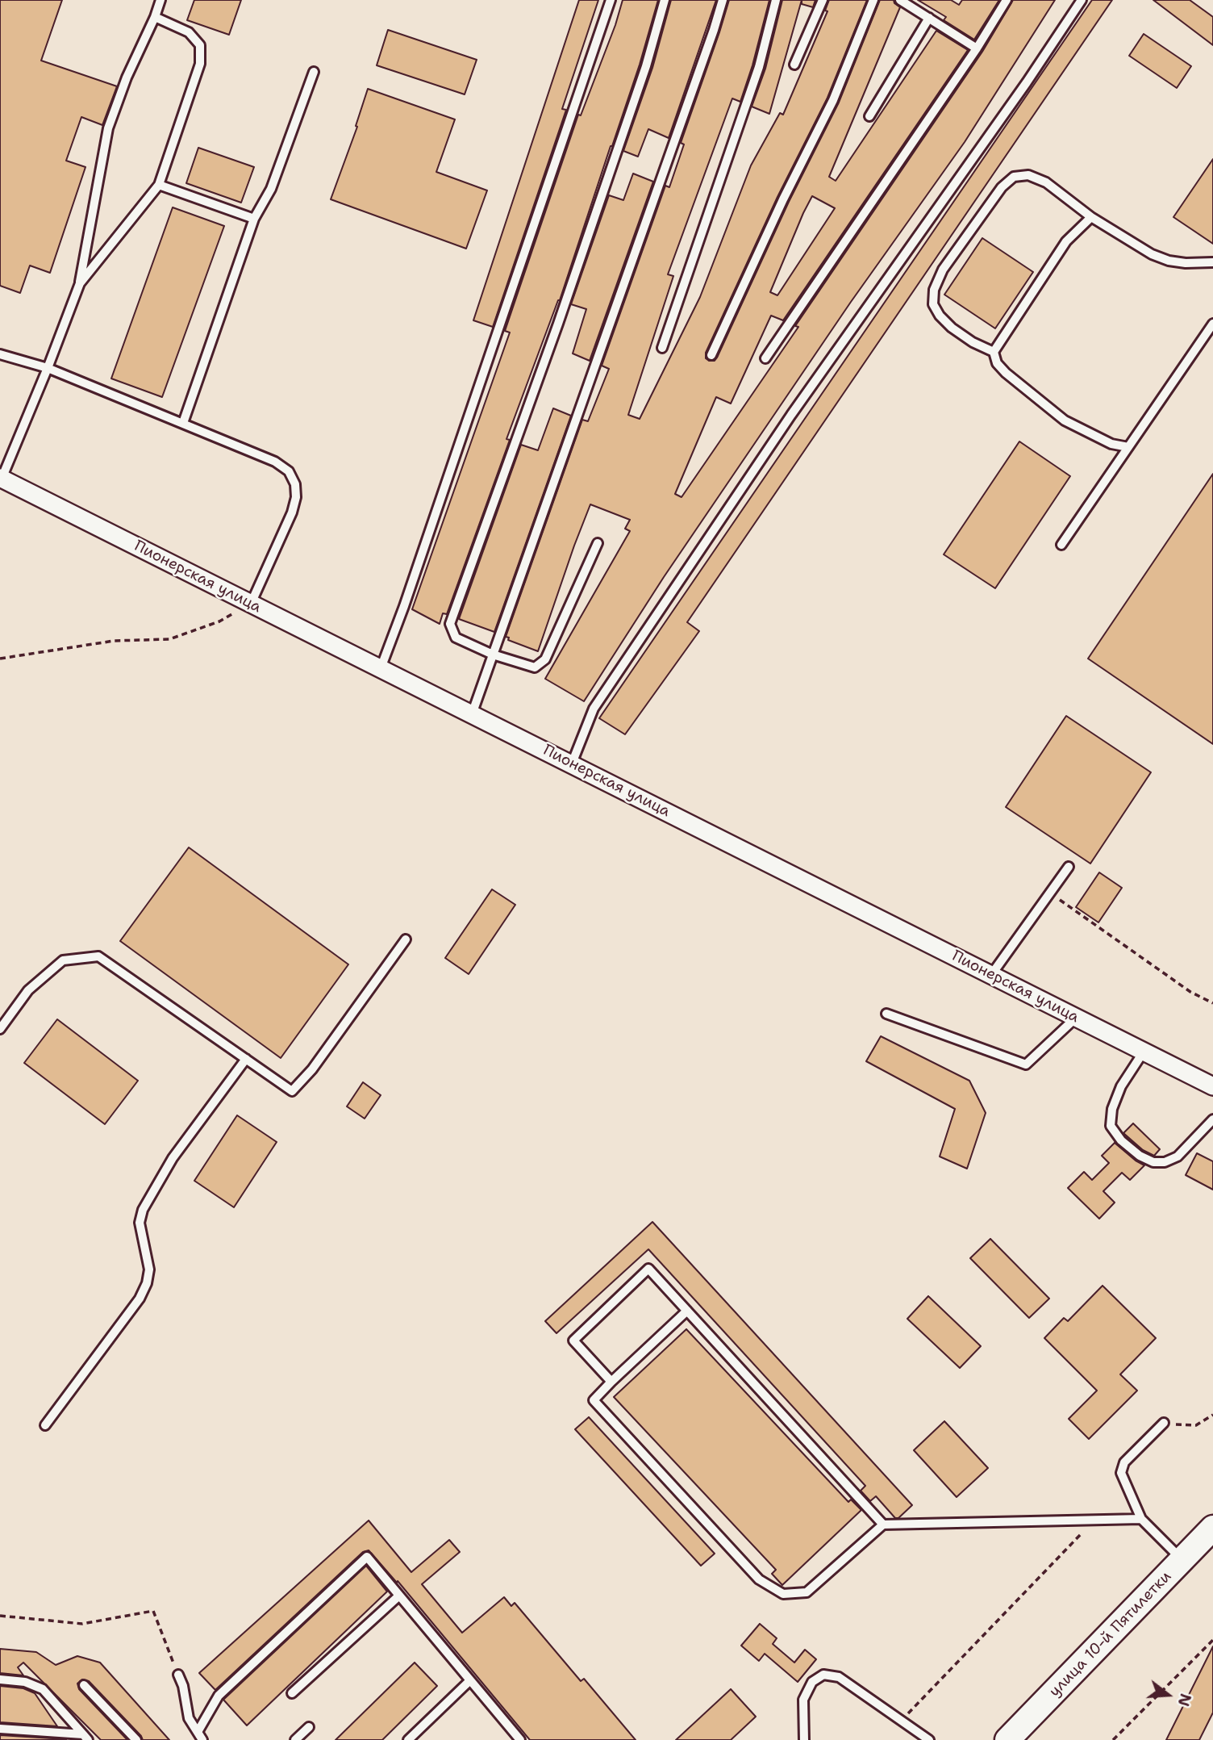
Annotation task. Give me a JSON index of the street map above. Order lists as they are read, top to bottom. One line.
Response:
{"streets":{"main road":["улица 10-й Пятилетки"],"street":["Пионерская улица"]},"north":"right"}
